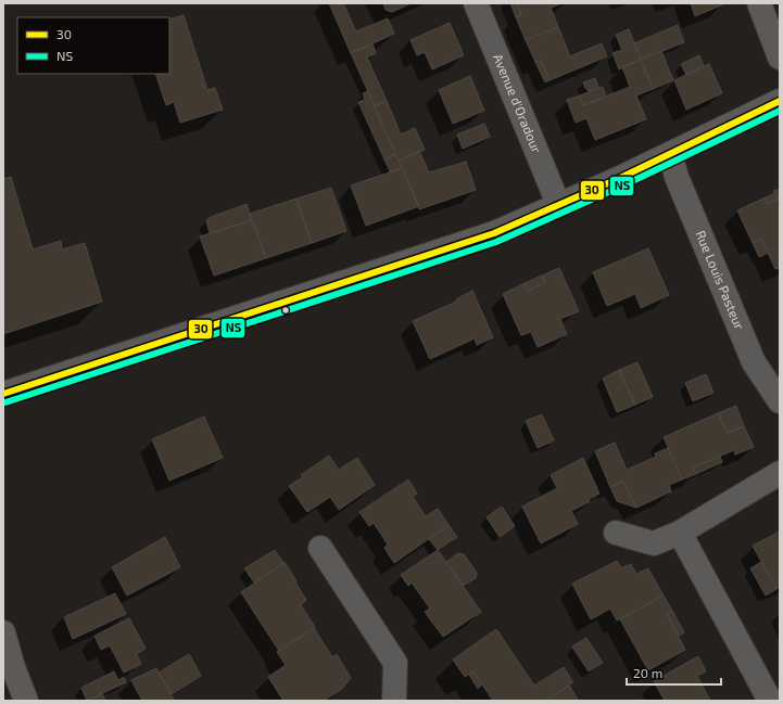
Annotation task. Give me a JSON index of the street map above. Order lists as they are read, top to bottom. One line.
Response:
{"streets":{"street":["Avenue d'Oradour","Rue Louis Pasteur"]},"lines":["transit line 30","transit line NS"],"legend":["30","NS"],"scale_bar":"20 m"}
